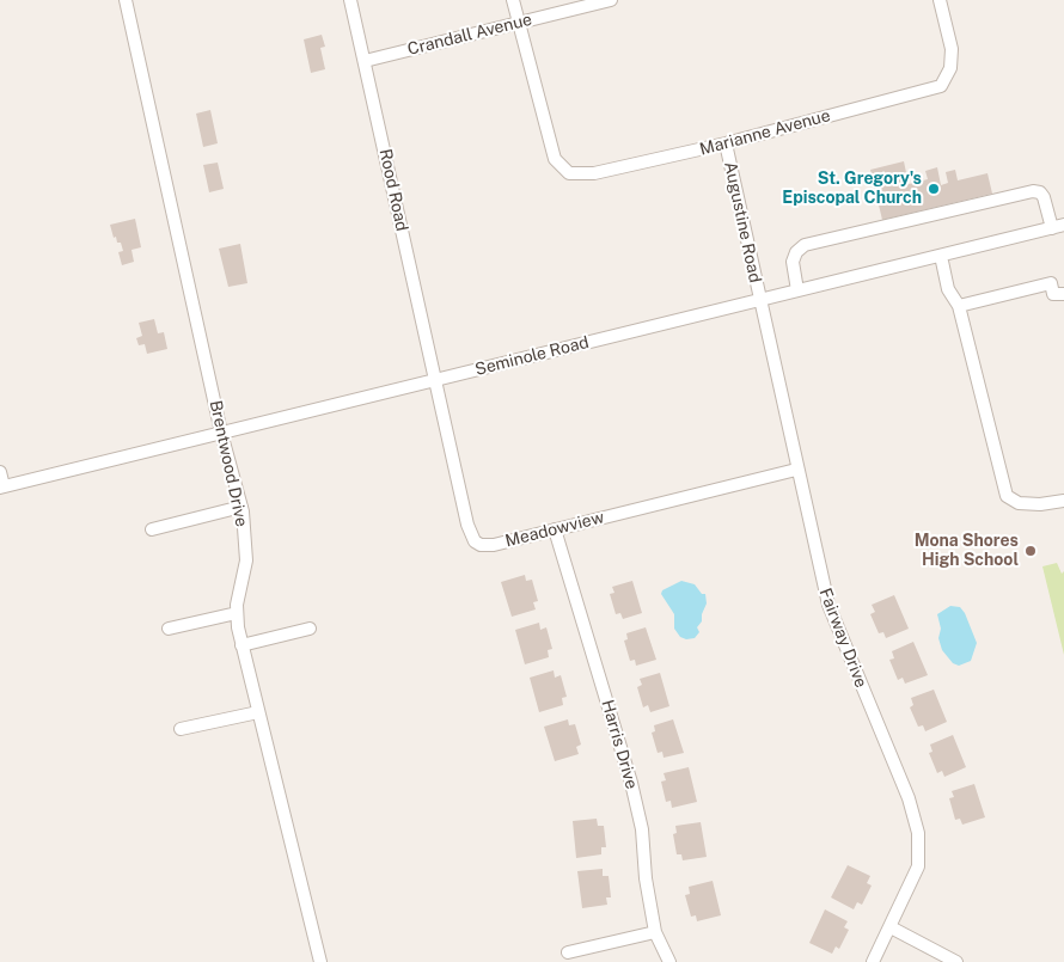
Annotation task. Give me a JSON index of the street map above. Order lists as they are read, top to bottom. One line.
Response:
{"streets":{"street":["Crandall Avenue","Marianne Avenue","Rood Road","Augustine Road","Seminole Road","Brentwood Drive","Meadowview","Fairway Drive","Harris Drive"]},"crossings":[["Crandall Avenue","Marianne Avenue"],["Crandall Avenue","Rood Road"],["Marianne Avenue","Augustine Road"],["Rood Road","Seminole Road"],["Rood Road","Meadowview"],["Augustine Road","Seminole Road"],["Augustine Road","Fairway Drive"],["Seminole Road","Brentwood Drive"],["Seminole Road","Meadowview"],["Seminole Road","Fairway Drive"],["Meadowview","Fairway Drive"],["Meadowview","Harris Drive"]],"places":["St. Gregory's Episcopal Church","Mona Shores High School"]}
